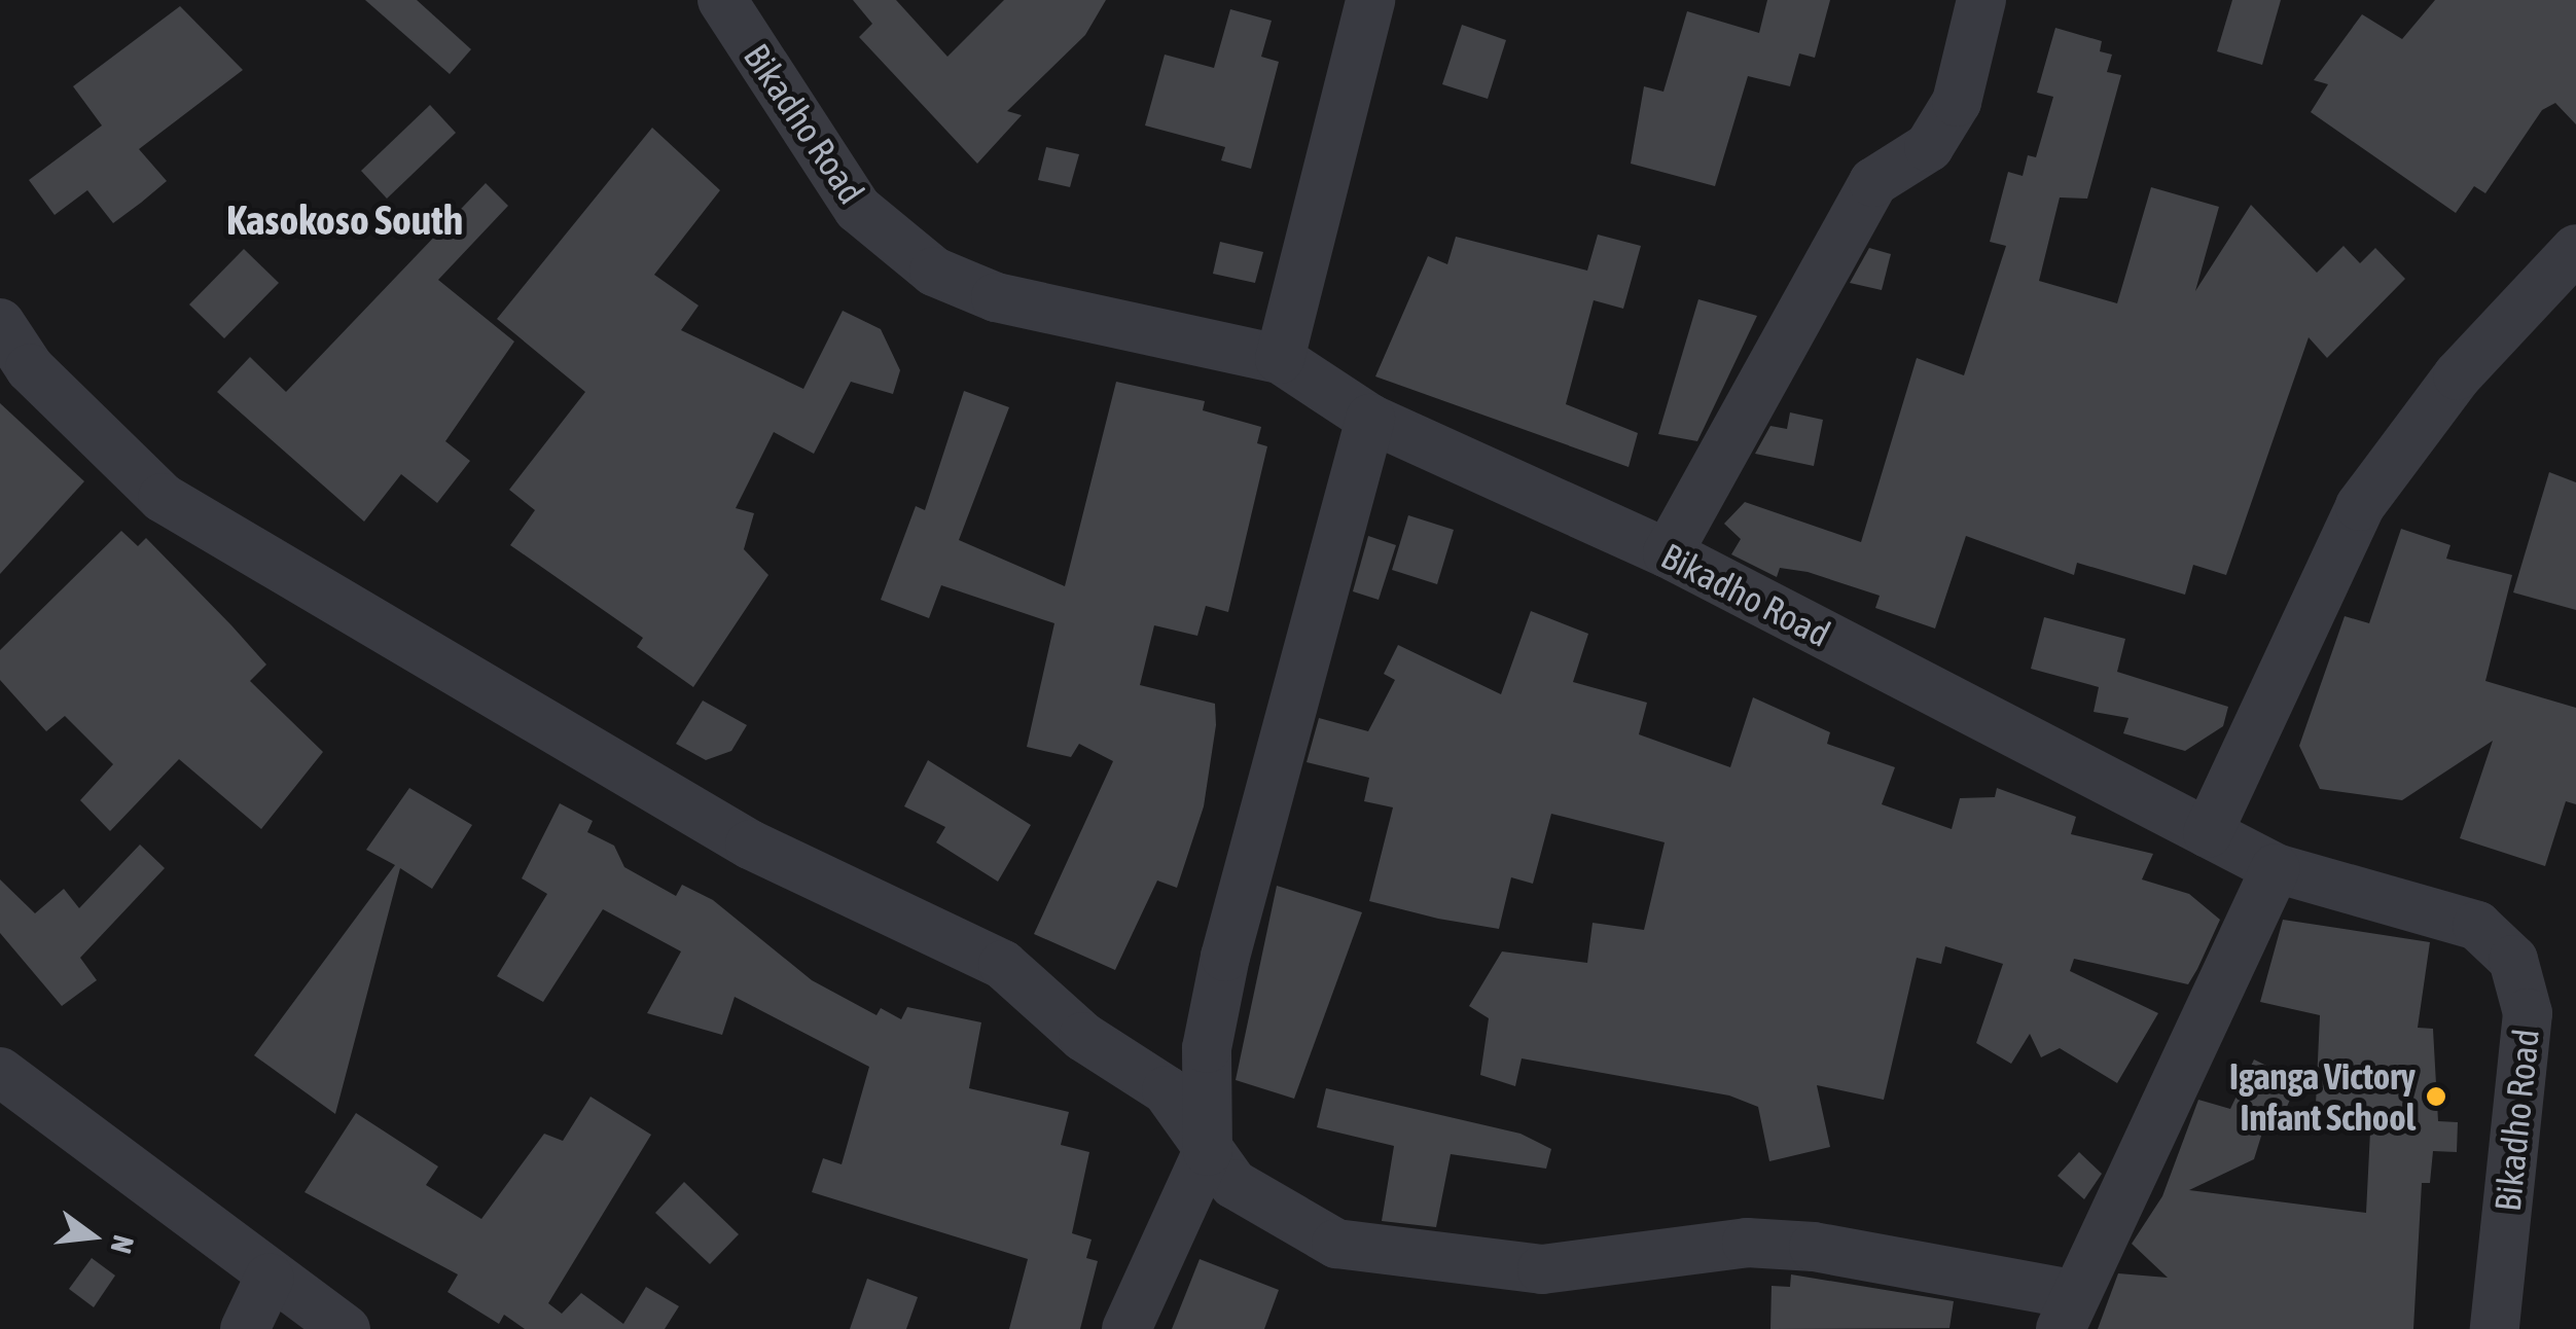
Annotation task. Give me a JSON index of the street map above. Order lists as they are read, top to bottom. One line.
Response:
{"streets":{"street":["Bikadho Road"]},"districts":["Kasokoso South"],"places":["Iganga Victory Infant School"],"north":"right"}
